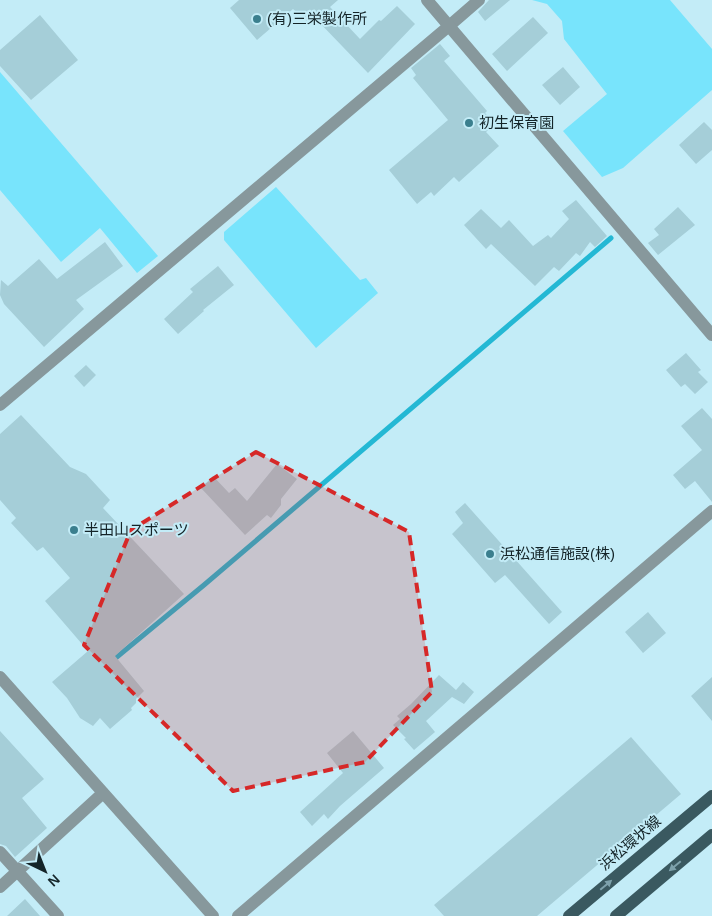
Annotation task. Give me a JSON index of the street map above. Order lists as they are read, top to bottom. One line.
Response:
{"streets":{"main road":["浜松環状線"]},"places":["(有)三栄製作所","初生保育園","半田山スポーツ","浜松通信施設(株)"],"north":"bottom right"}
